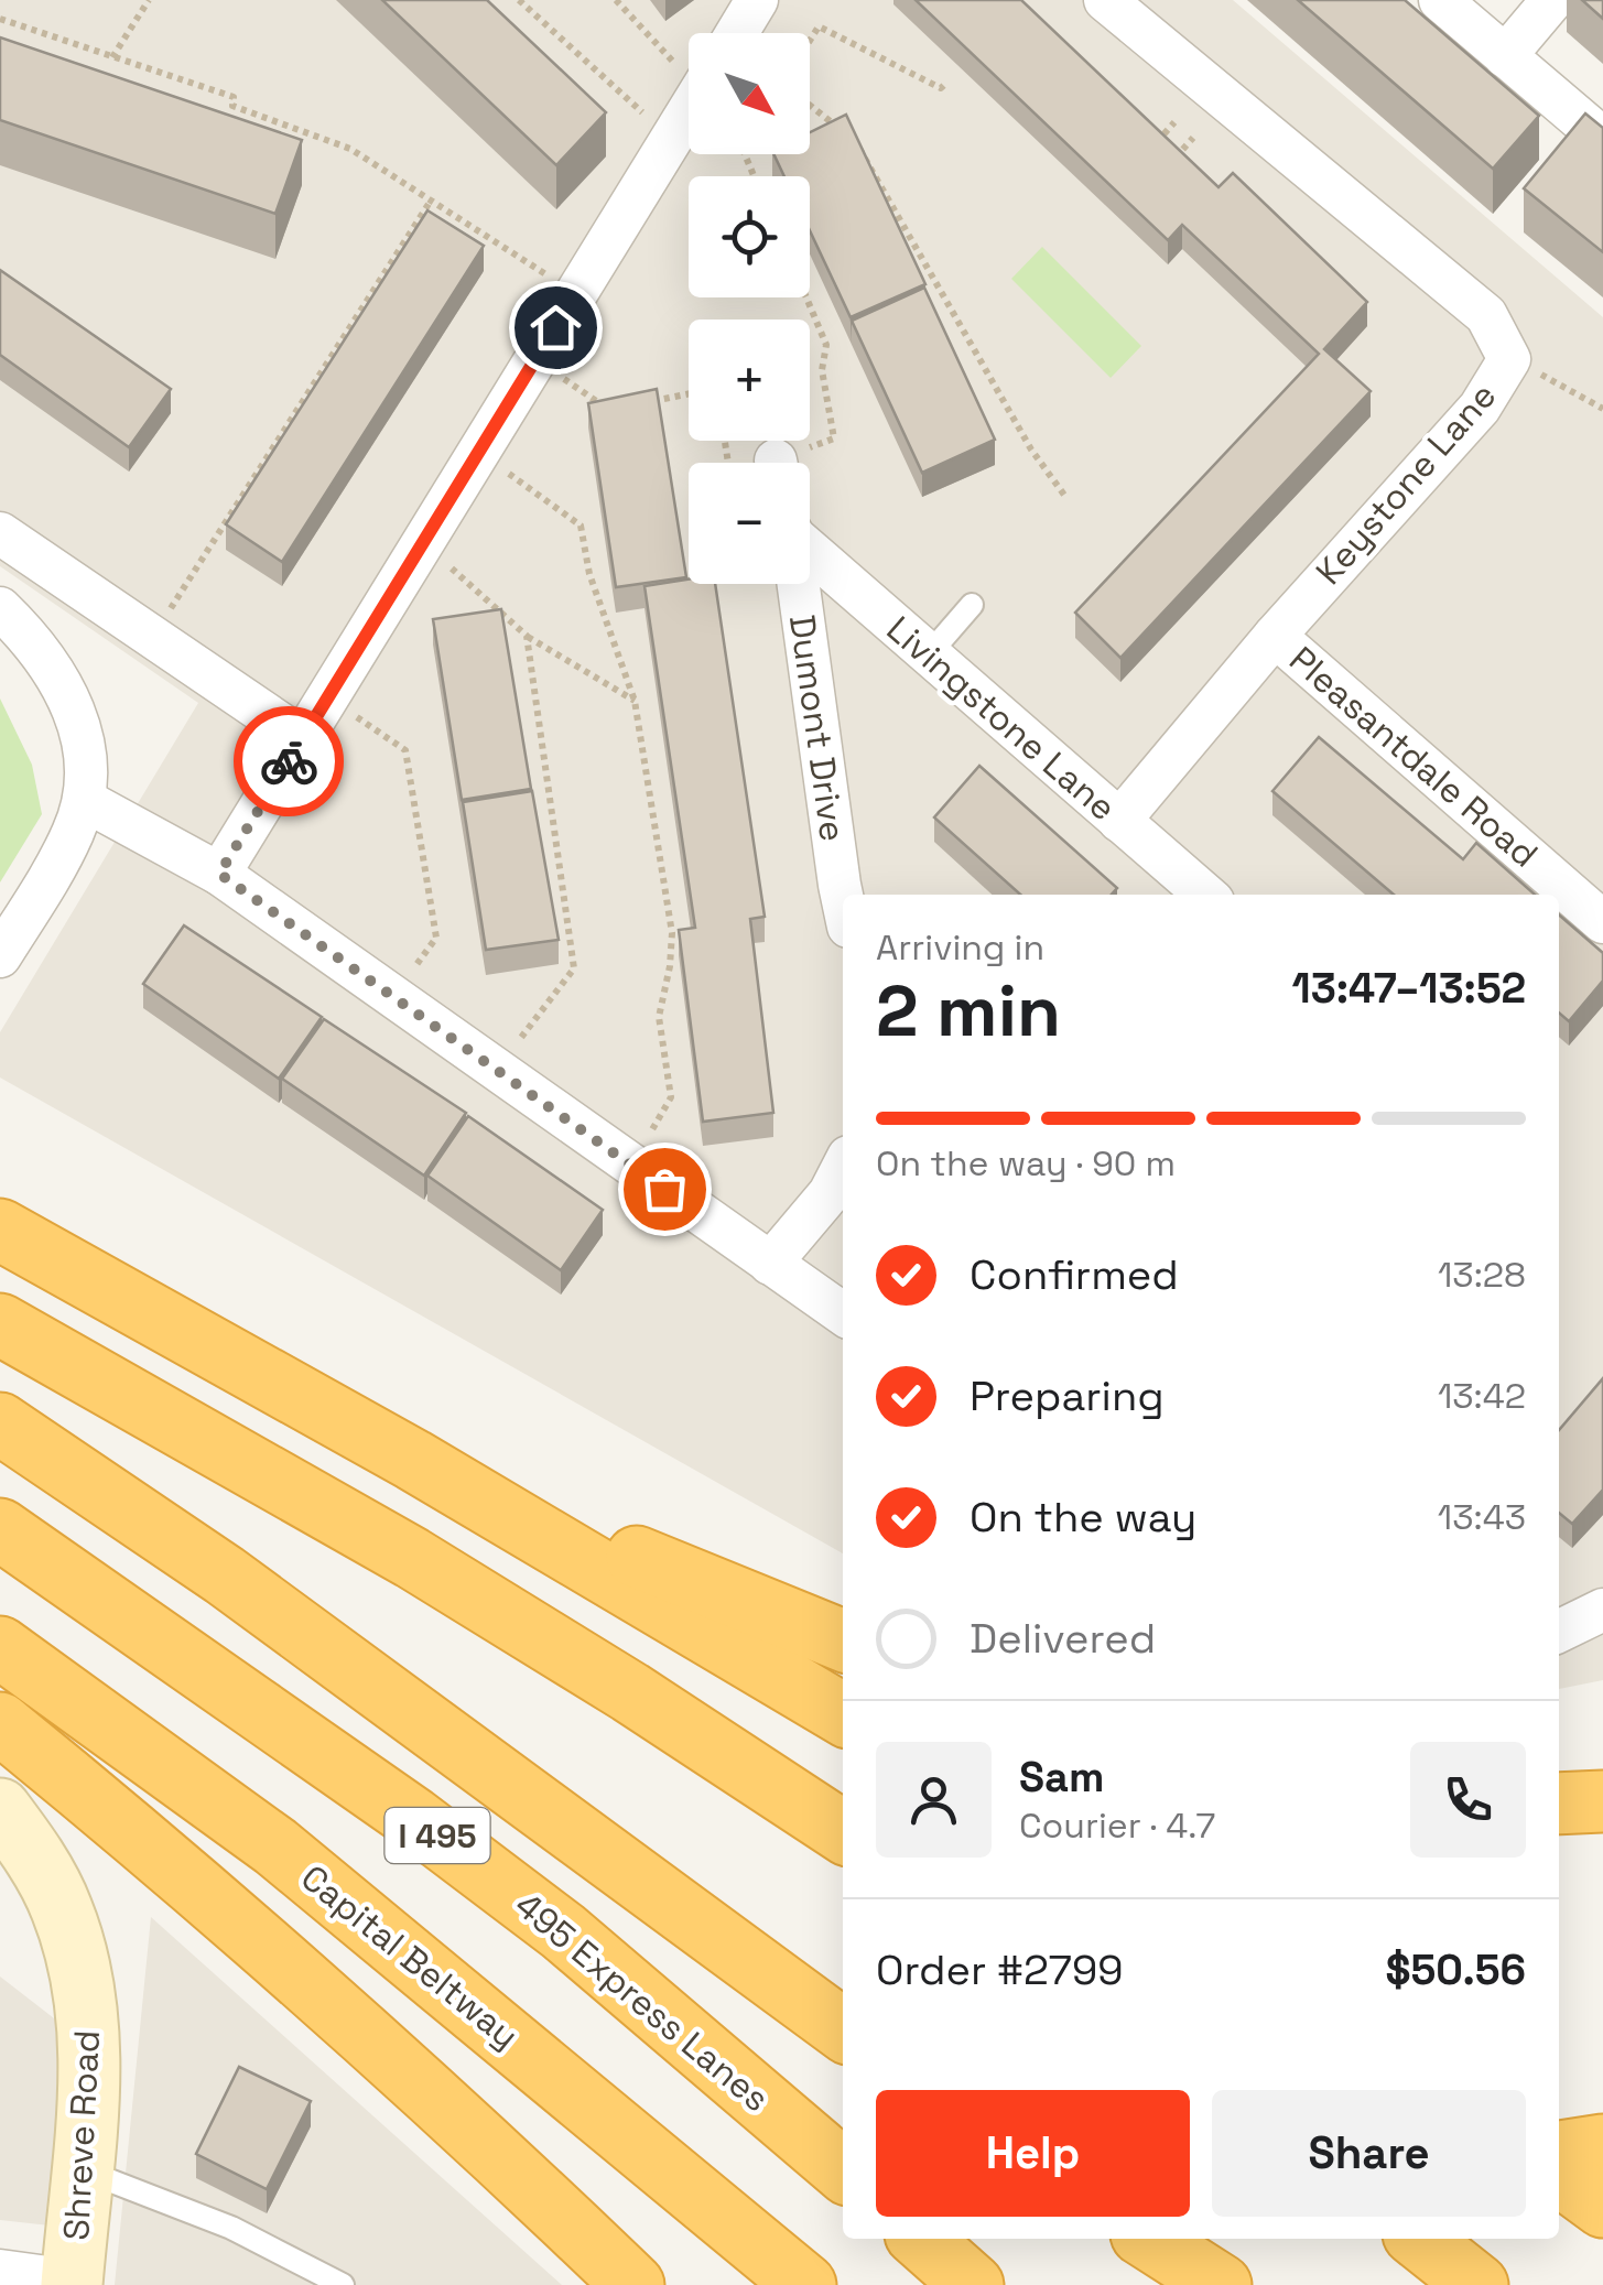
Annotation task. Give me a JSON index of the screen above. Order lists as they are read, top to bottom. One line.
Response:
{"streets":{"highway":["I 495","Capital Beltway","495 Express Lanes"],"main road":["Shreve Road"],"street":["Keystone Lane","Livingstone Lane","Dumont Drive","Pleasantdale Road"]},"crossings":[["Keystone Lane","Livingstone Lane"],["Keystone Lane","Pleasantdale Road"]],"north":"bottom right","page":{"map_buttons":["+","−"],"heading":["2 min","Arriving in","13:47–13:52"],"panel":["Sam","Courier · 4.7","Order #2799","$50.56"],"bar":"On the way · 90 m","list":[["Confirmed","13:28"],["Preparing","13:42"],["On the way","13:43"],"Delivered"],"buttons":["Help","Share"]}}
